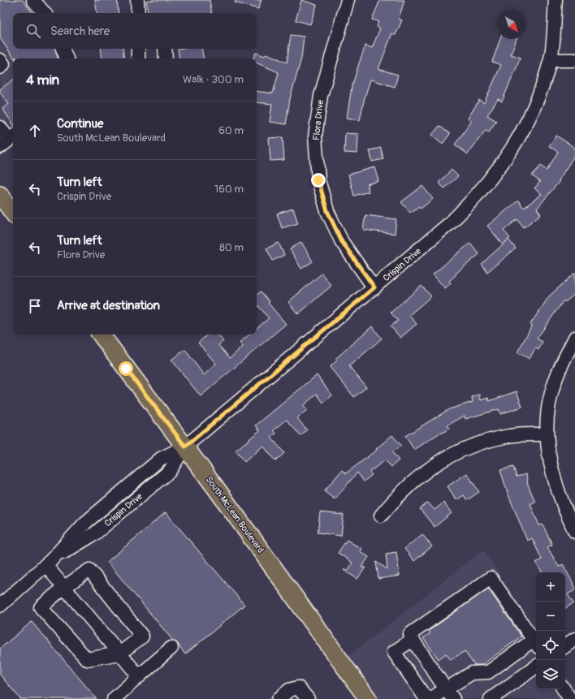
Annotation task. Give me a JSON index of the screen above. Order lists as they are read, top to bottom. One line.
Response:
{"streets":{"main road":["South McLean Boulevard"],"street":["Flora Drive","Crispin Drive"]},"crossings":[["Flora Drive","Crispin Drive"],["Crispin Drive","South McLean Boulevard"]],"north":"bottom right","page":{"search":"Search here","heading":["4 min","Walk · 300 m"],"list":[["Continue","South McLean Boulevard","60 m"],["Turn left","Crispin Drive","160 m"],["Turn left","Flora Drive","80 m"],"Arrive at destination"],"map_buttons":["+","−"]}}
